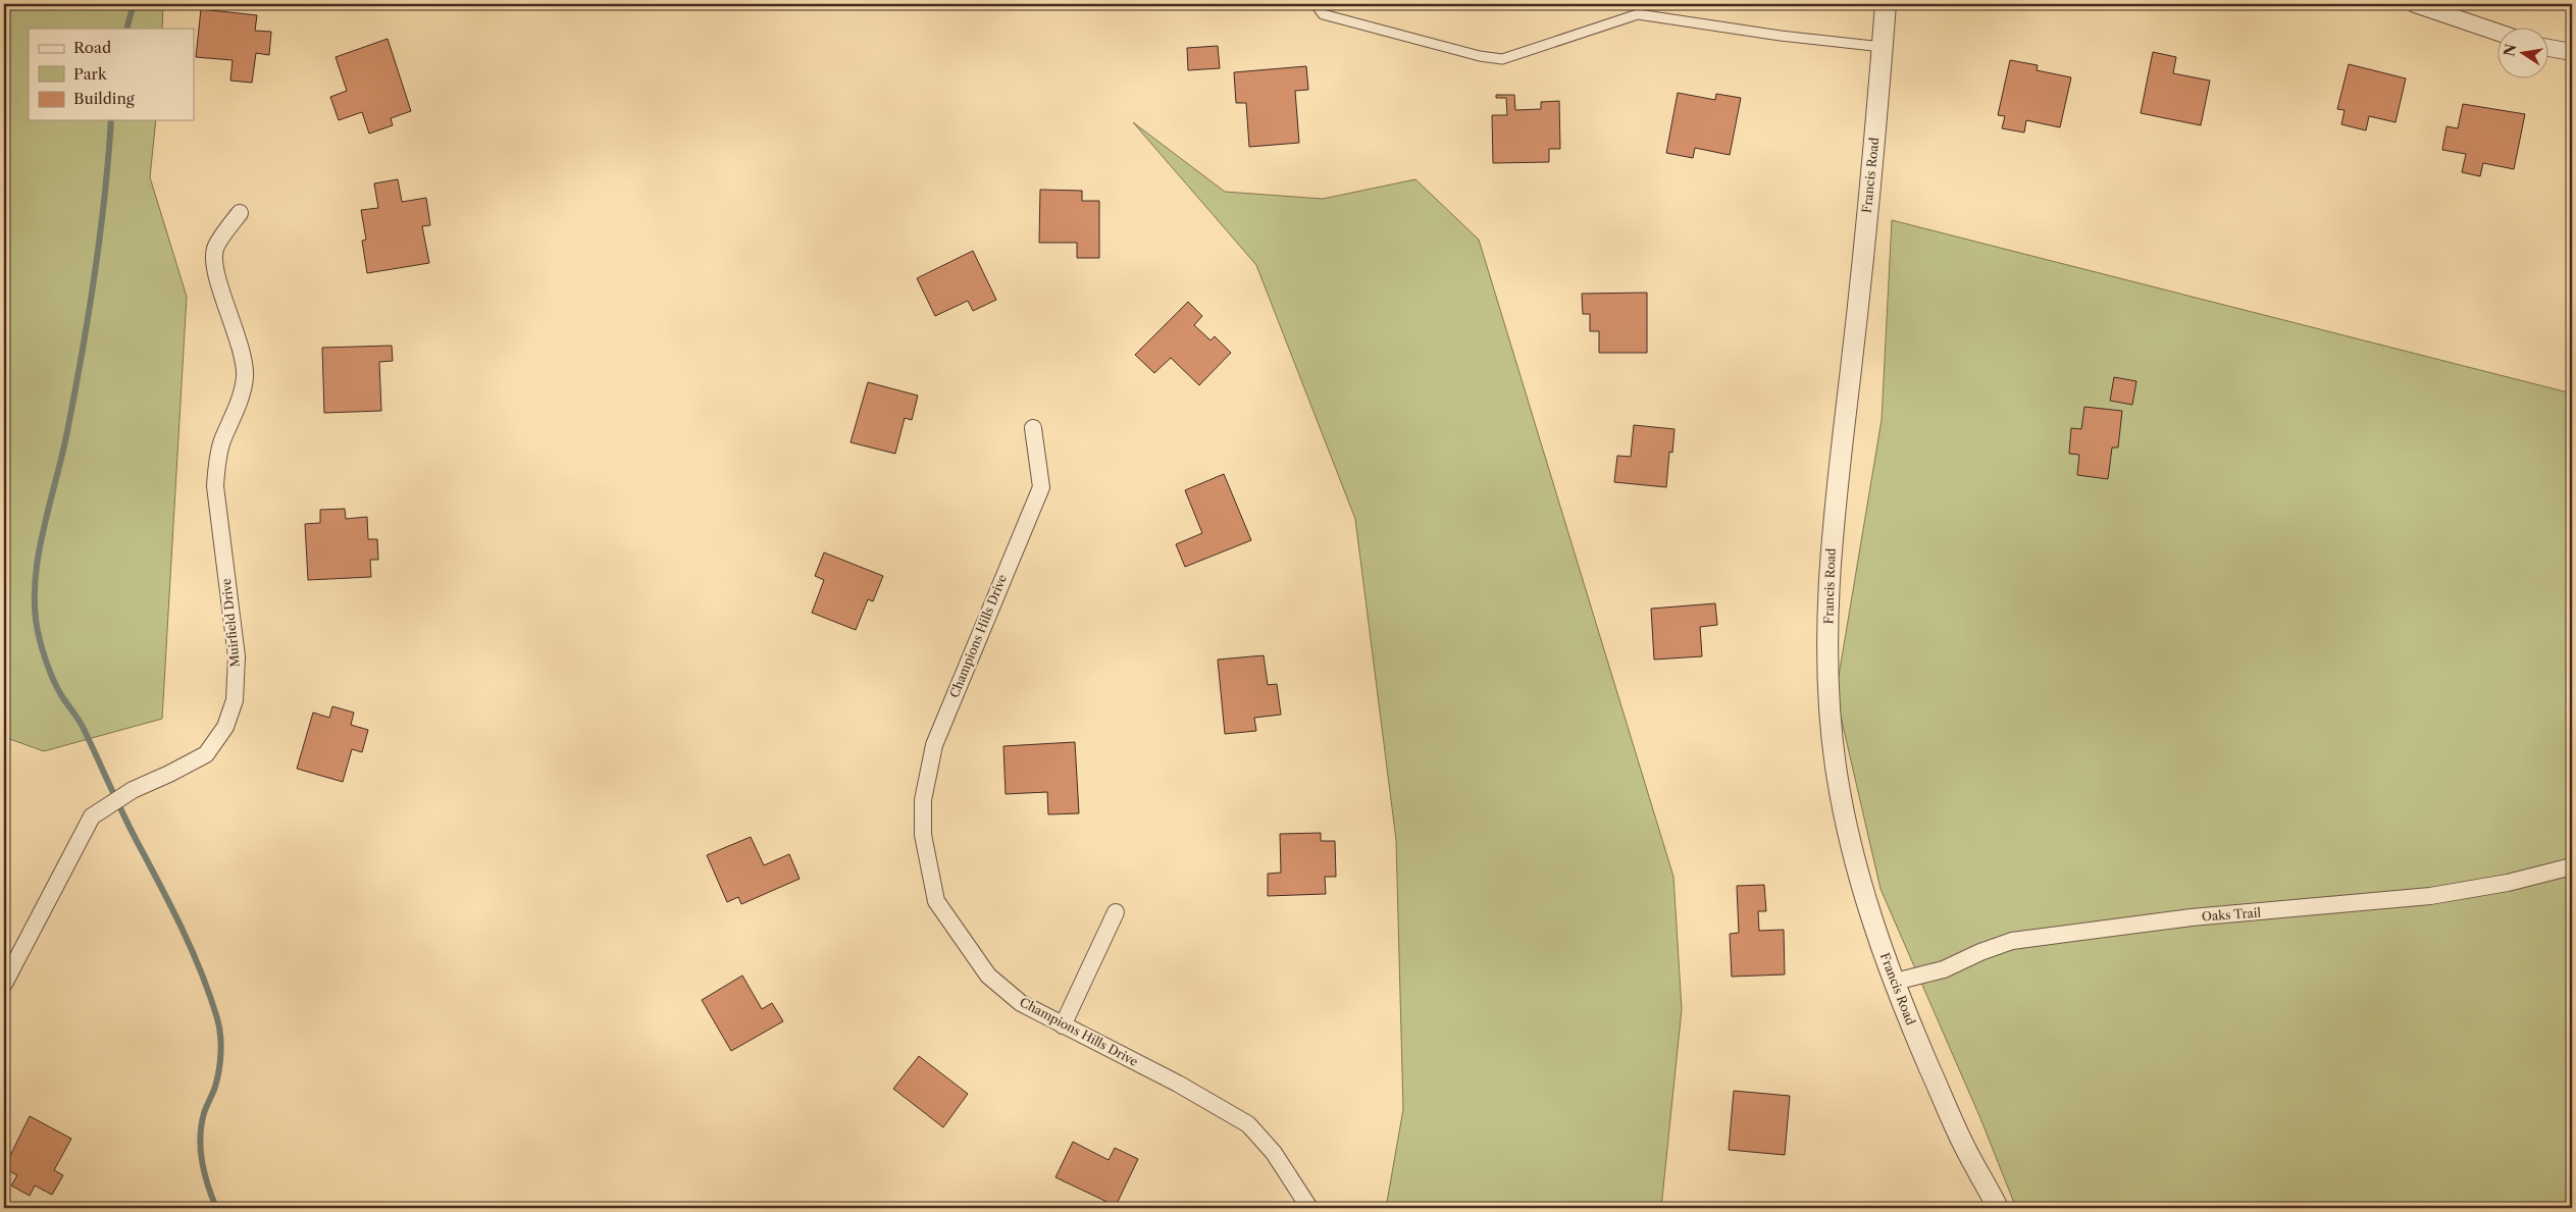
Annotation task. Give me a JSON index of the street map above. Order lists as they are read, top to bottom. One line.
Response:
{"streets":{"street":["Francis Road","Muirfield Drive","Champions Hills Drive","Oaks Trail"]},"crossings":[["Francis Road","Oaks Trail"]],"legend":["Road","Park","Building"],"north":"left"}
